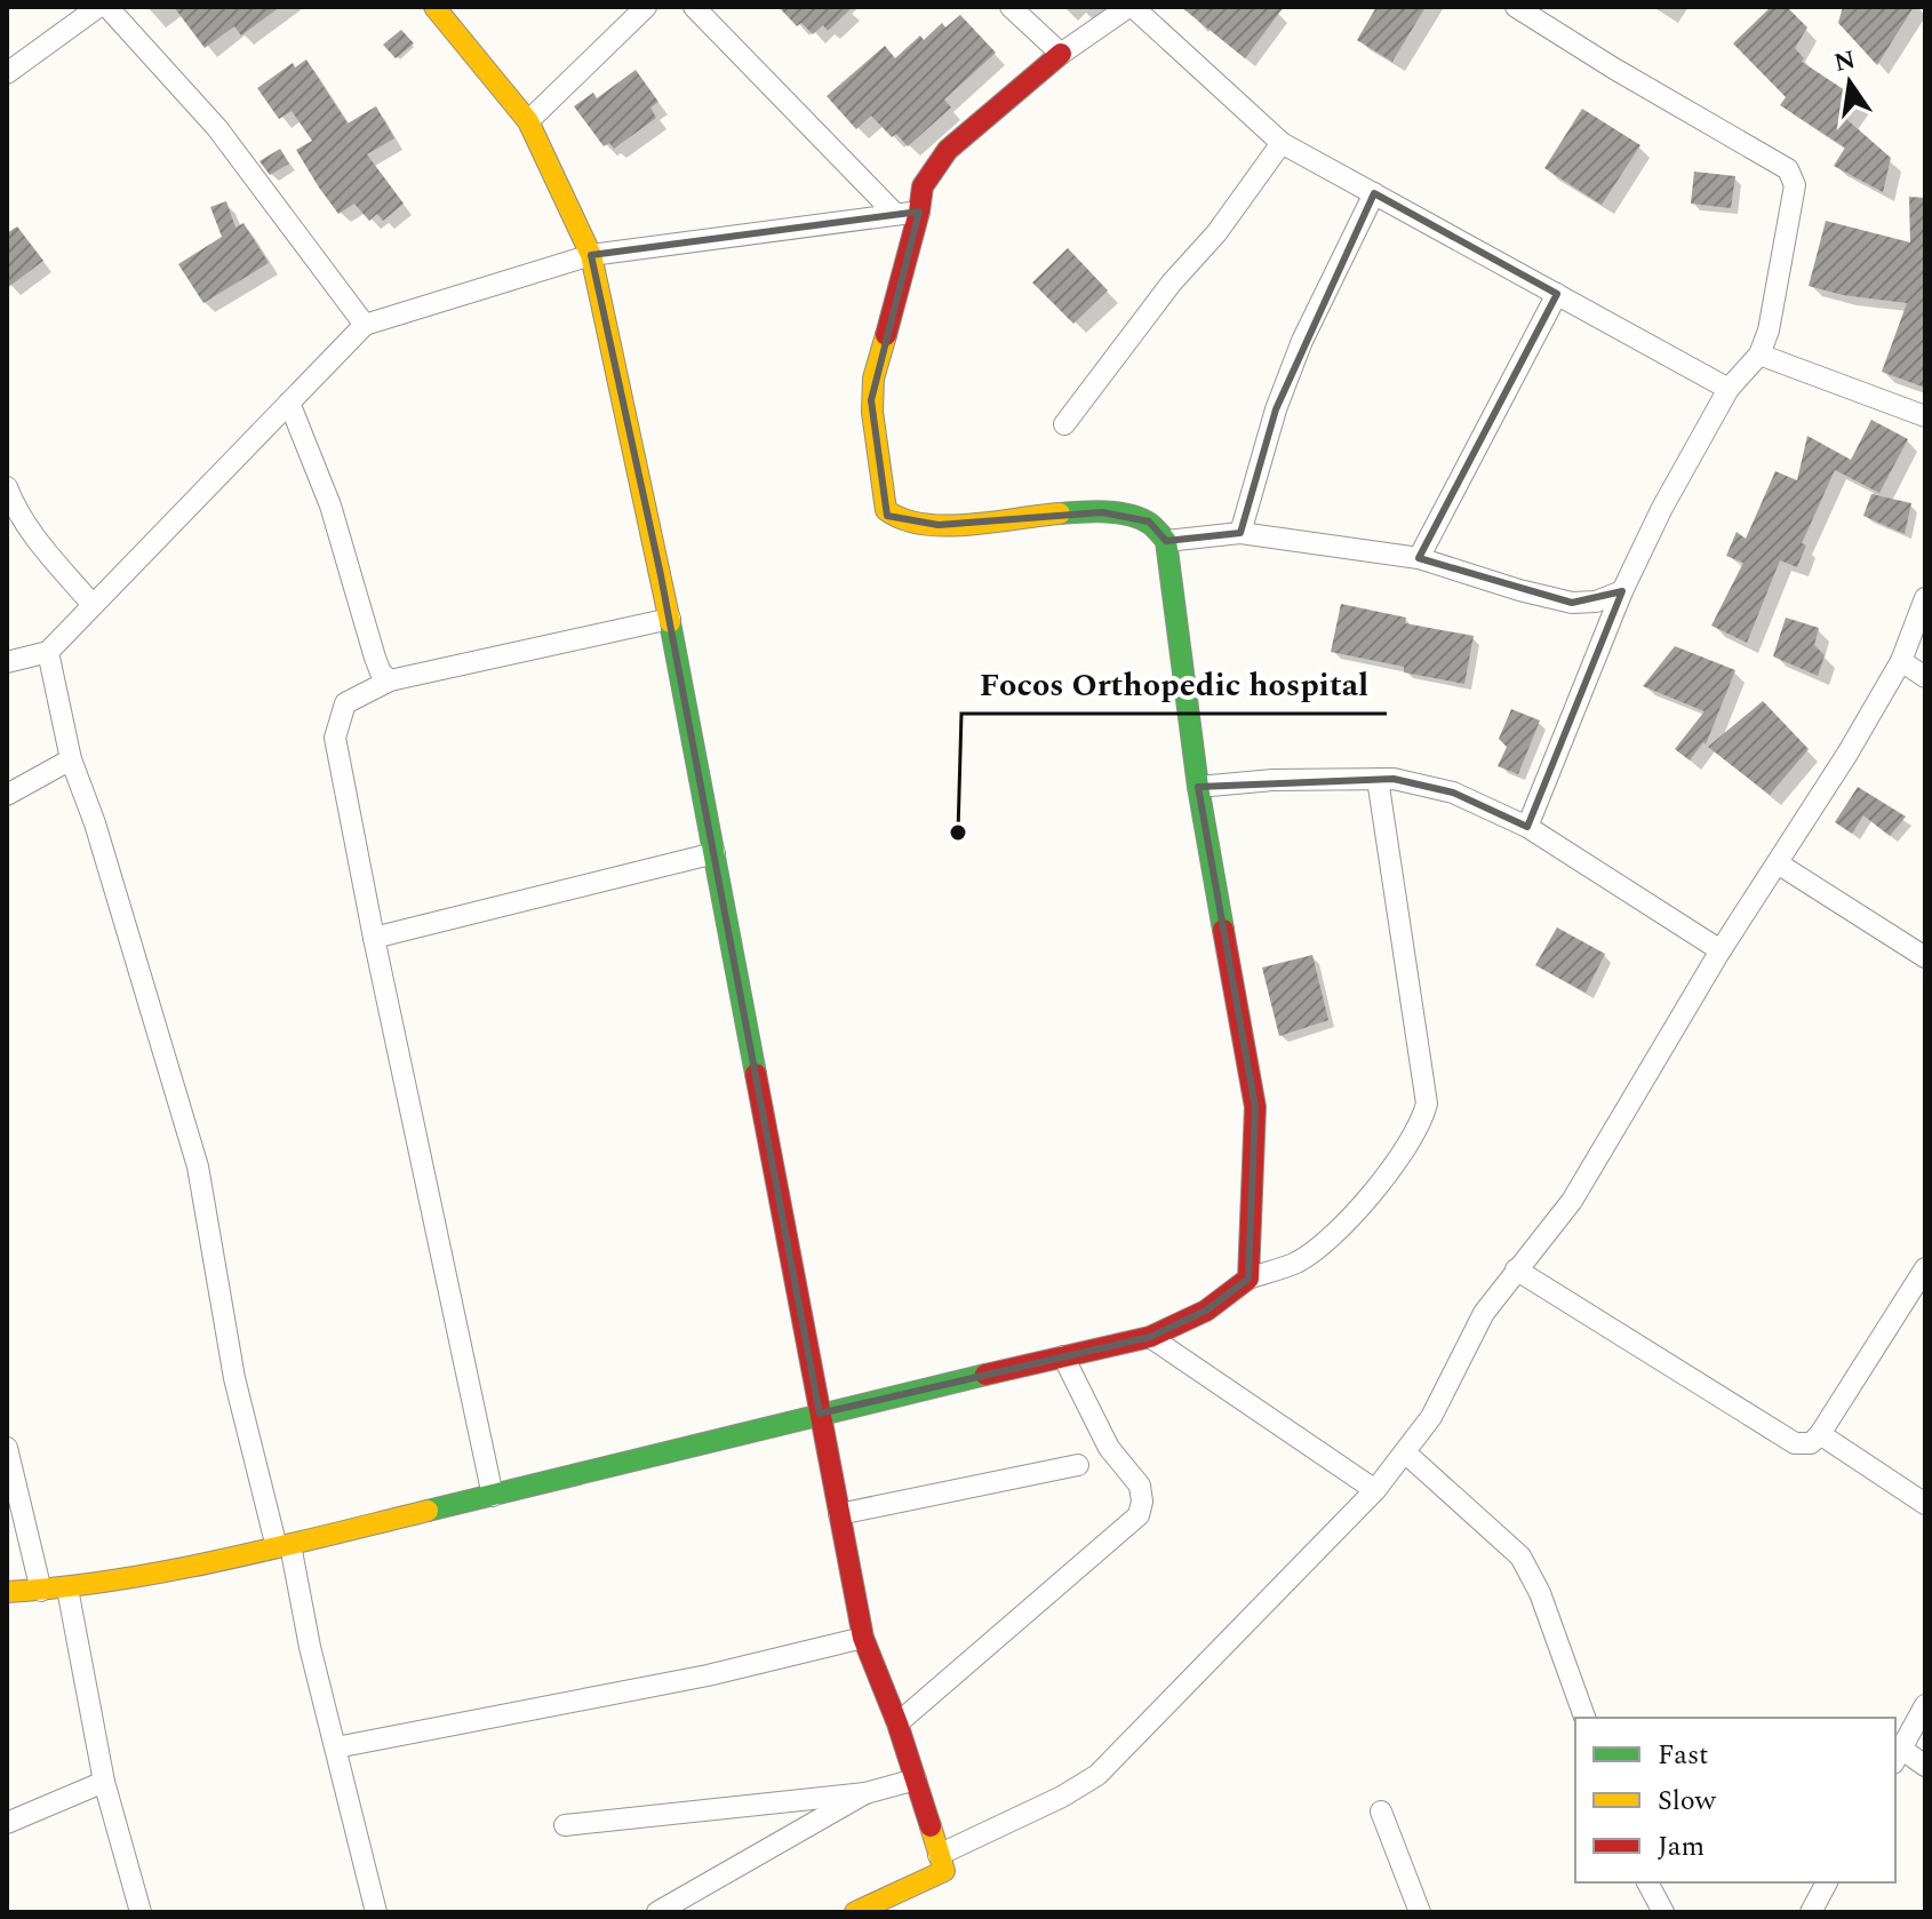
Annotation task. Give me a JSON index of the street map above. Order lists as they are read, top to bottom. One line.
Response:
{"places":["Focos Orthopedic hospital"],"legend":["Fast","Slow","Jam"],"north":"top"}
